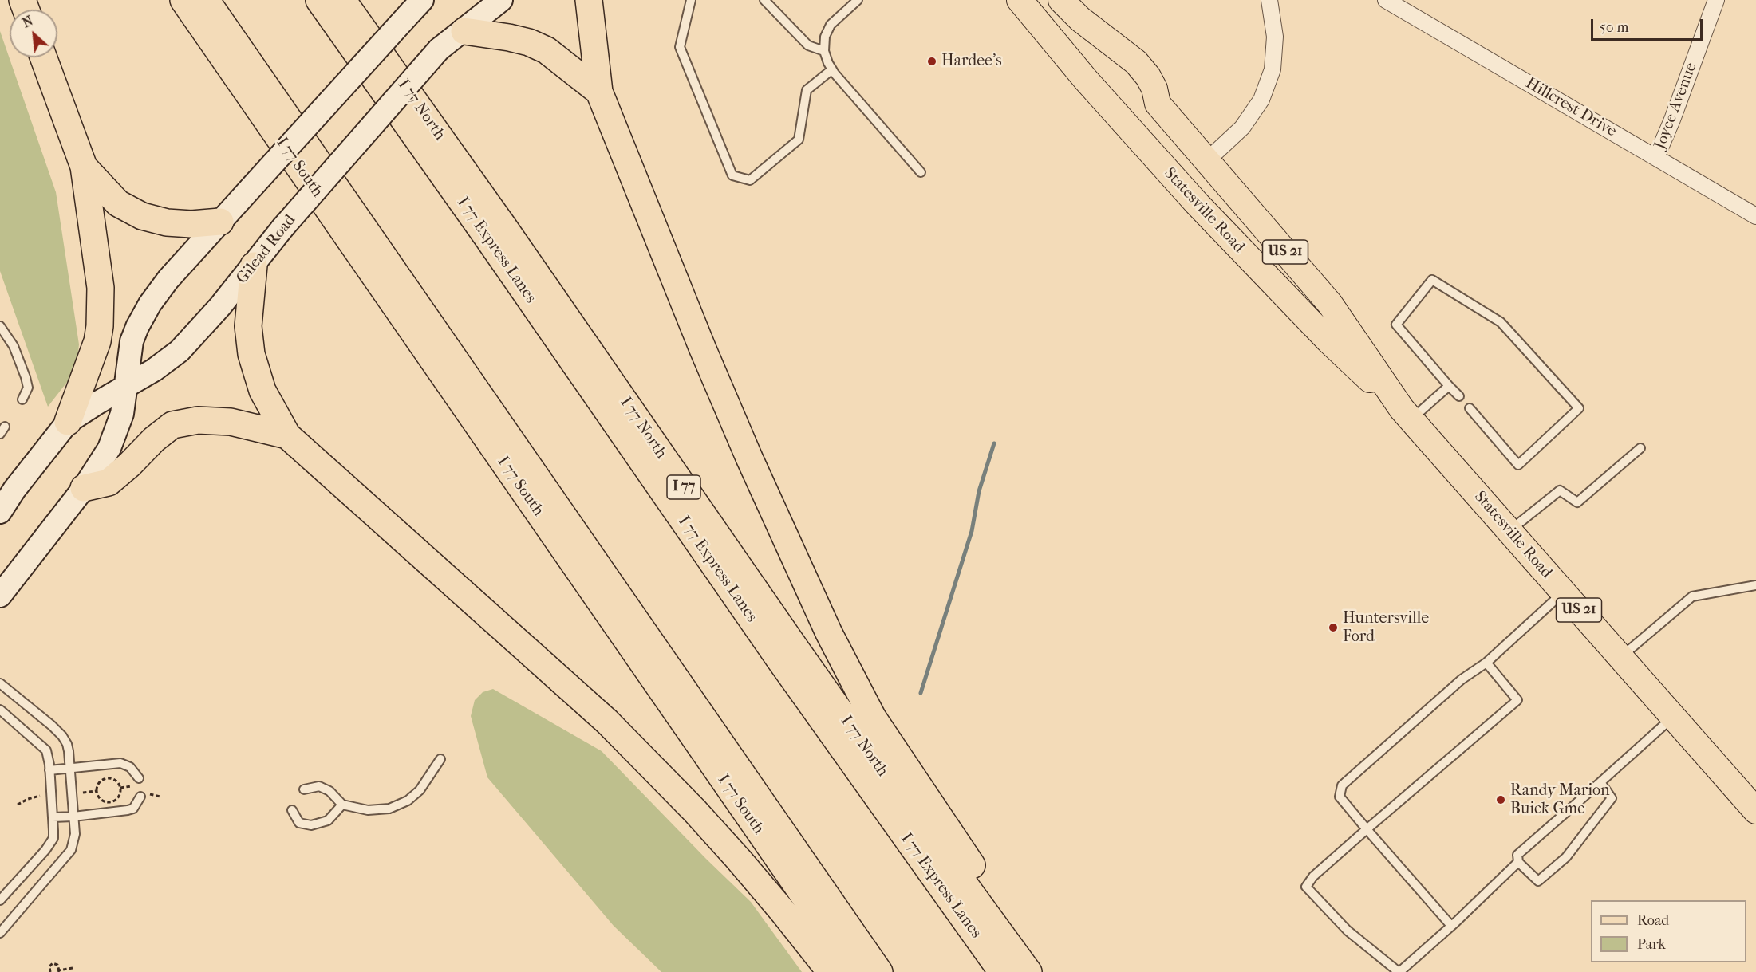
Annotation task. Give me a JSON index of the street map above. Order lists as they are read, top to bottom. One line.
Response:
{"streets":{"highway":["I 77 North","I 77 South","I 77 Express Lanes","I 77"],"main road":["Statesville Road","Gilead Road","US 21"],"street":["Joyce Avenue","Hillcrest Drive"]},"crossings":[["Joyce Avenue","Hillcrest Drive"]],"places":["Hardee's","Huntersville Ford","Randy Marion Buick Gmc"],"legend":["Road","Park"],"scale_bar":"50 m","north":"top left"}
